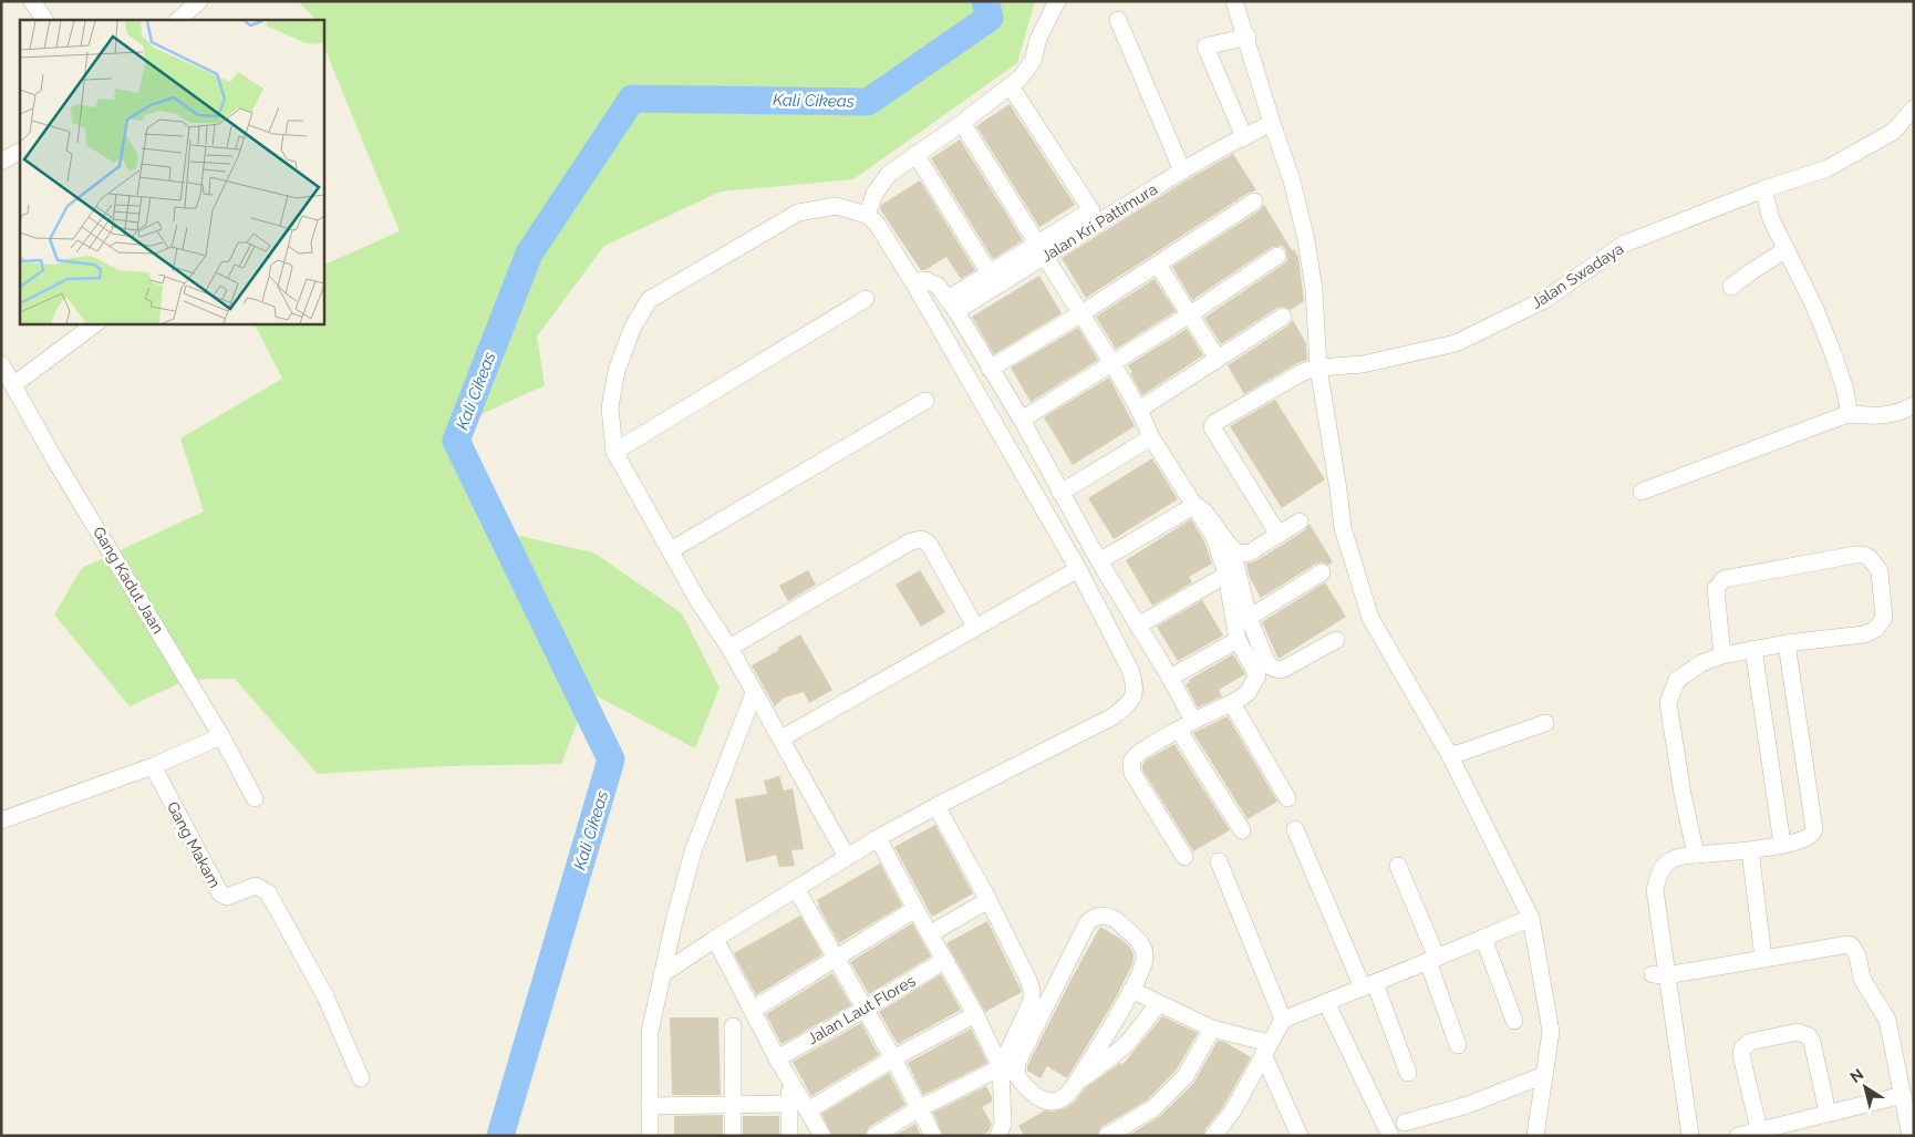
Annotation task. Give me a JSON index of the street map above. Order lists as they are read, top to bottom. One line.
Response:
{"streets":{"street":["Jalan Kri Pattimura","Jalan Swadaya","Gang Kadut Jaan","Gang Makam","Jalan Laut Flores"]},"water":["Kali Cikeas"],"north":"top left"}
